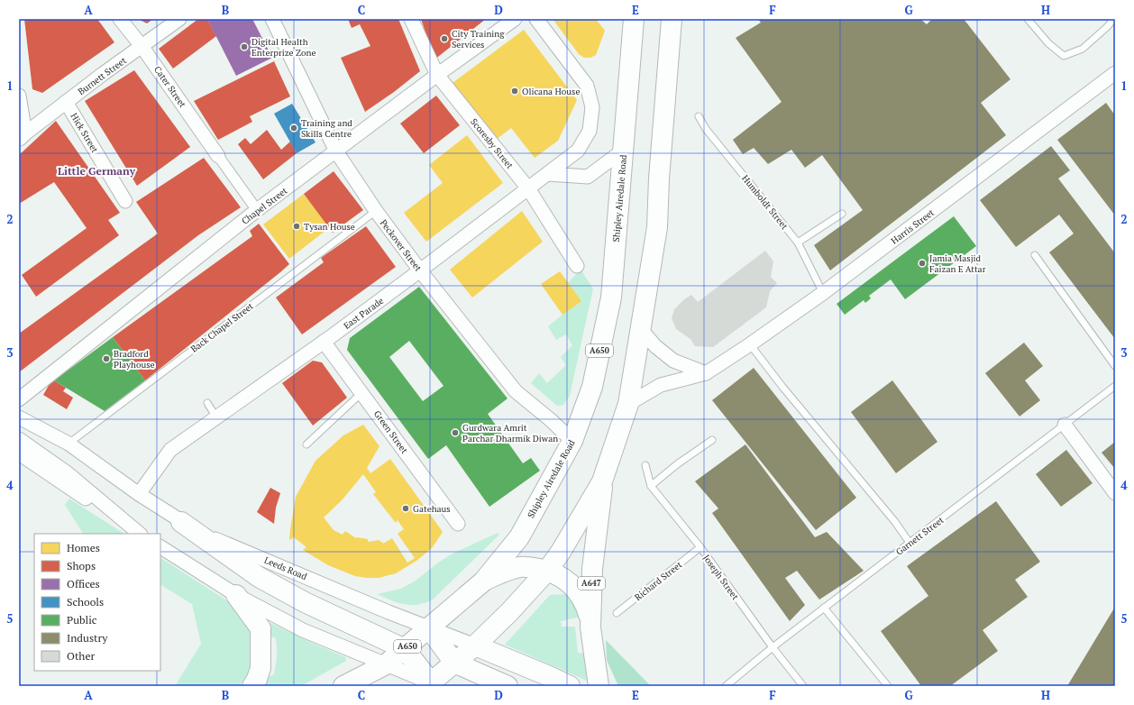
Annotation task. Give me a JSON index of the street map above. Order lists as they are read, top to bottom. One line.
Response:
{"streets":{"main road":["Shipley Airedale Road","A650","Leeds Road","A647"],"street":["Burnett Street","Cater Street","Hick Street","Scoresby Street","Chapel Street","Harris Street","Peckover Street","East Parade","Green Street"],"lane":["Humboldt Street","Back Chapel Street","Garnett Street","Joseph Street","Richard Street"]},"crossings":[["Burnett Street","Cater Street"],["Burnett Street","Hick Street"],["Scoresby Street","Chapel Street"],["Scoresby Street","East Parade"],["Shipley Airedale Road","Peckover Street"],["Shipley Airedale Road","Leeds Road"],["Humboldt Street","Harris Street"],["Chapel Street","Peckover Street"],["Peckover Street","East Parade"],["Peckover Street","Back Chapel Street"],["East Parade","Green Street"],["East Parade","Leeds Road"],["Back Chapel Street","Leeds Road"],["Garnett Street","Joseph Street"],["Joseph Street","Richard Street"]],"districts":["Little Germany"],"places":["City Training Services","Digital Health Enterprize Zone","Olicana House","Training and Skills Centre","Tysan House","Jamia Masjid Faizan E Attar","Bradford Playhouse","Gurdwara Amrit Parchar Dharmik Diwan","Gatehaus"],"legend":["Homes","Shops","Offices","Schools","Public","Industry","Other"],"grid":{"columns":["A","B","C","D","E","F","G","H"],"rows":["1","2","3","4","5"]}}
